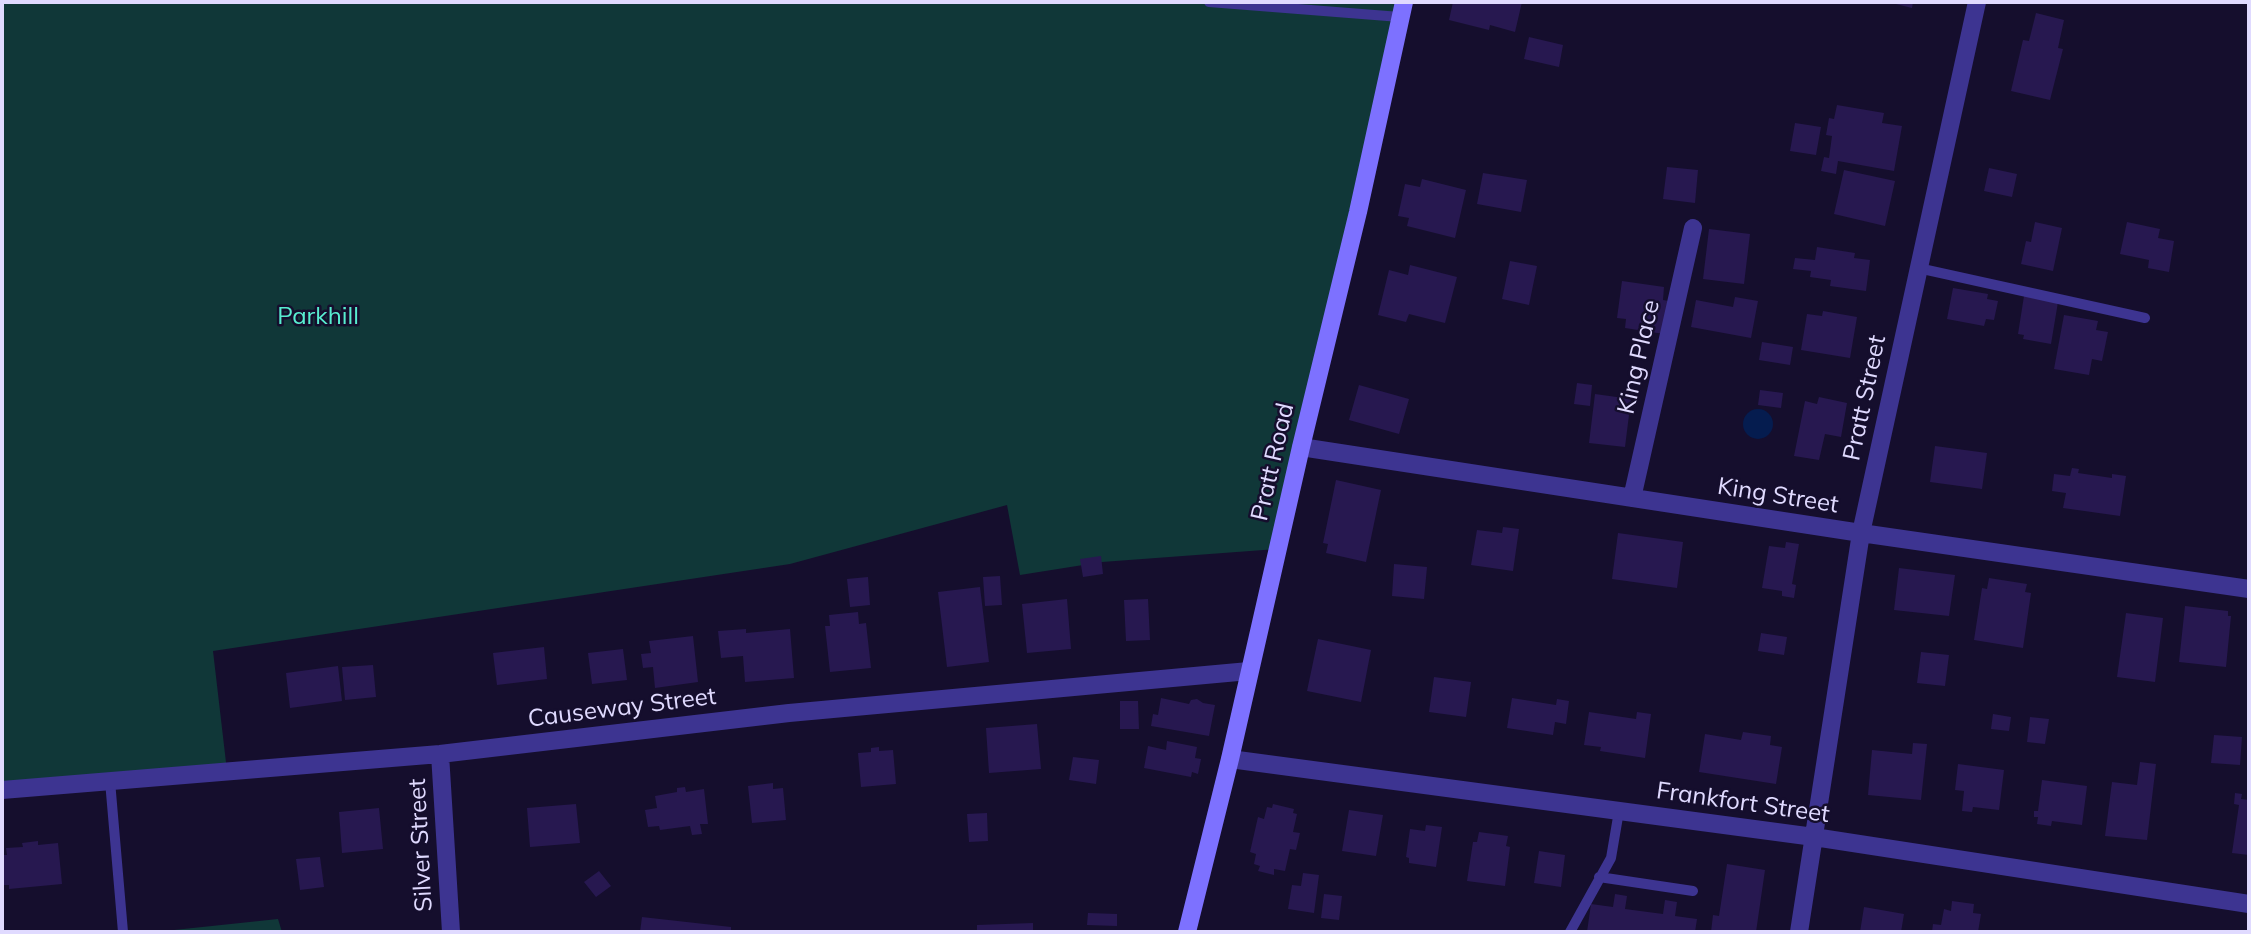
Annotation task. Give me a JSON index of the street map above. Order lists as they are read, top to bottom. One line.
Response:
{"streets":{"street":["King Place","Pratt Street","Pratt Road","King Street","Causeway Street","Frankfort Street","Silver Street"]},"crossings":[["King Place","King Street"],["Pratt Street","King Street"],["Pratt Street","Frankfort Street"],["Pratt Road","King Street"],["Pratt Road","Causeway Street"],["Pratt Road","Frankfort Street"],["Causeway Street","Silver Street"]],"parks":["Parkhill"]}
